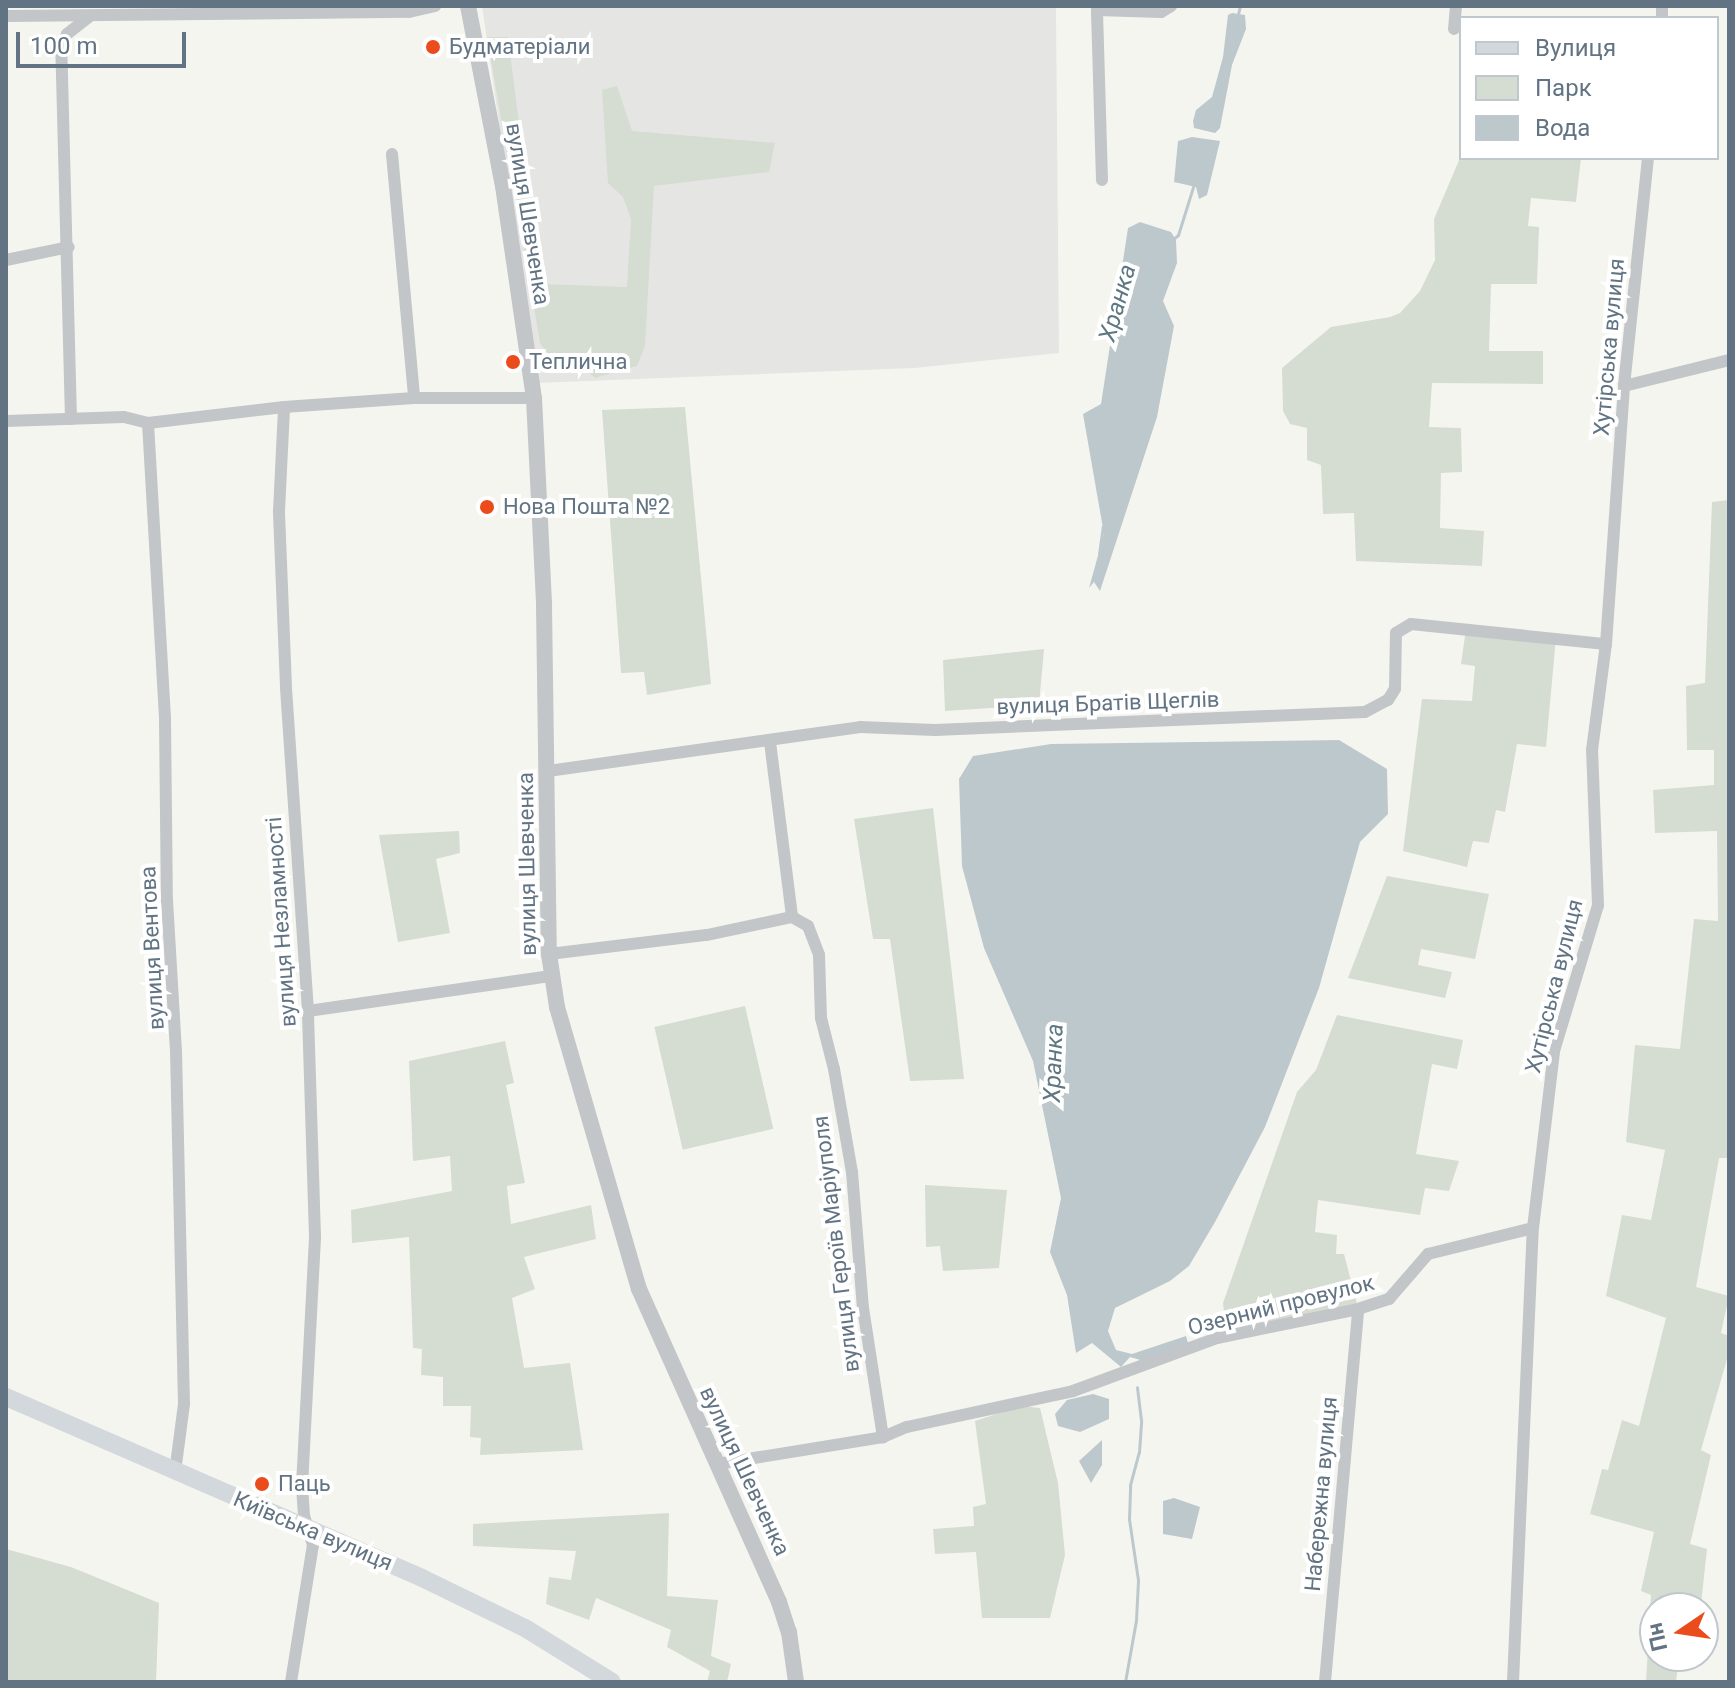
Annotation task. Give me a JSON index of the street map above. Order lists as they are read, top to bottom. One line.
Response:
{"streets":{"main road":["Київська вулиця"],"street":["вулиця Шевченка","Хутірська вулиця","вулиця Братів Щеглів","вулиця Незламності","вулиця Вентова","вулиця Героїв Маріуполя","Озерний провулок","Набережна вулиця"]},"crossings":[["вулиця Шевченка","вулиця Братів Щеглів"],["вулиця Шевченка","Озерний провулок"],["Хутірська вулиця","вулиця Братів Щеглів"],["Хутірська вулиця","Озерний провулок"],["вулиця Незламності","Київська вулиця"],["вулиця Вентова","Київська вулиця"],["вулиця Героїв Маріуполя","Озерний провулок"],["Озерний провулок","Набережна вулиця"]],"water":["Хранка"],"places":["Будматеріали","Теплична","Нова Пошта №2","Паць"],"legend":["Вулиця","Парк","Вода"],"scale_bar":"100 m","north":"left"}
